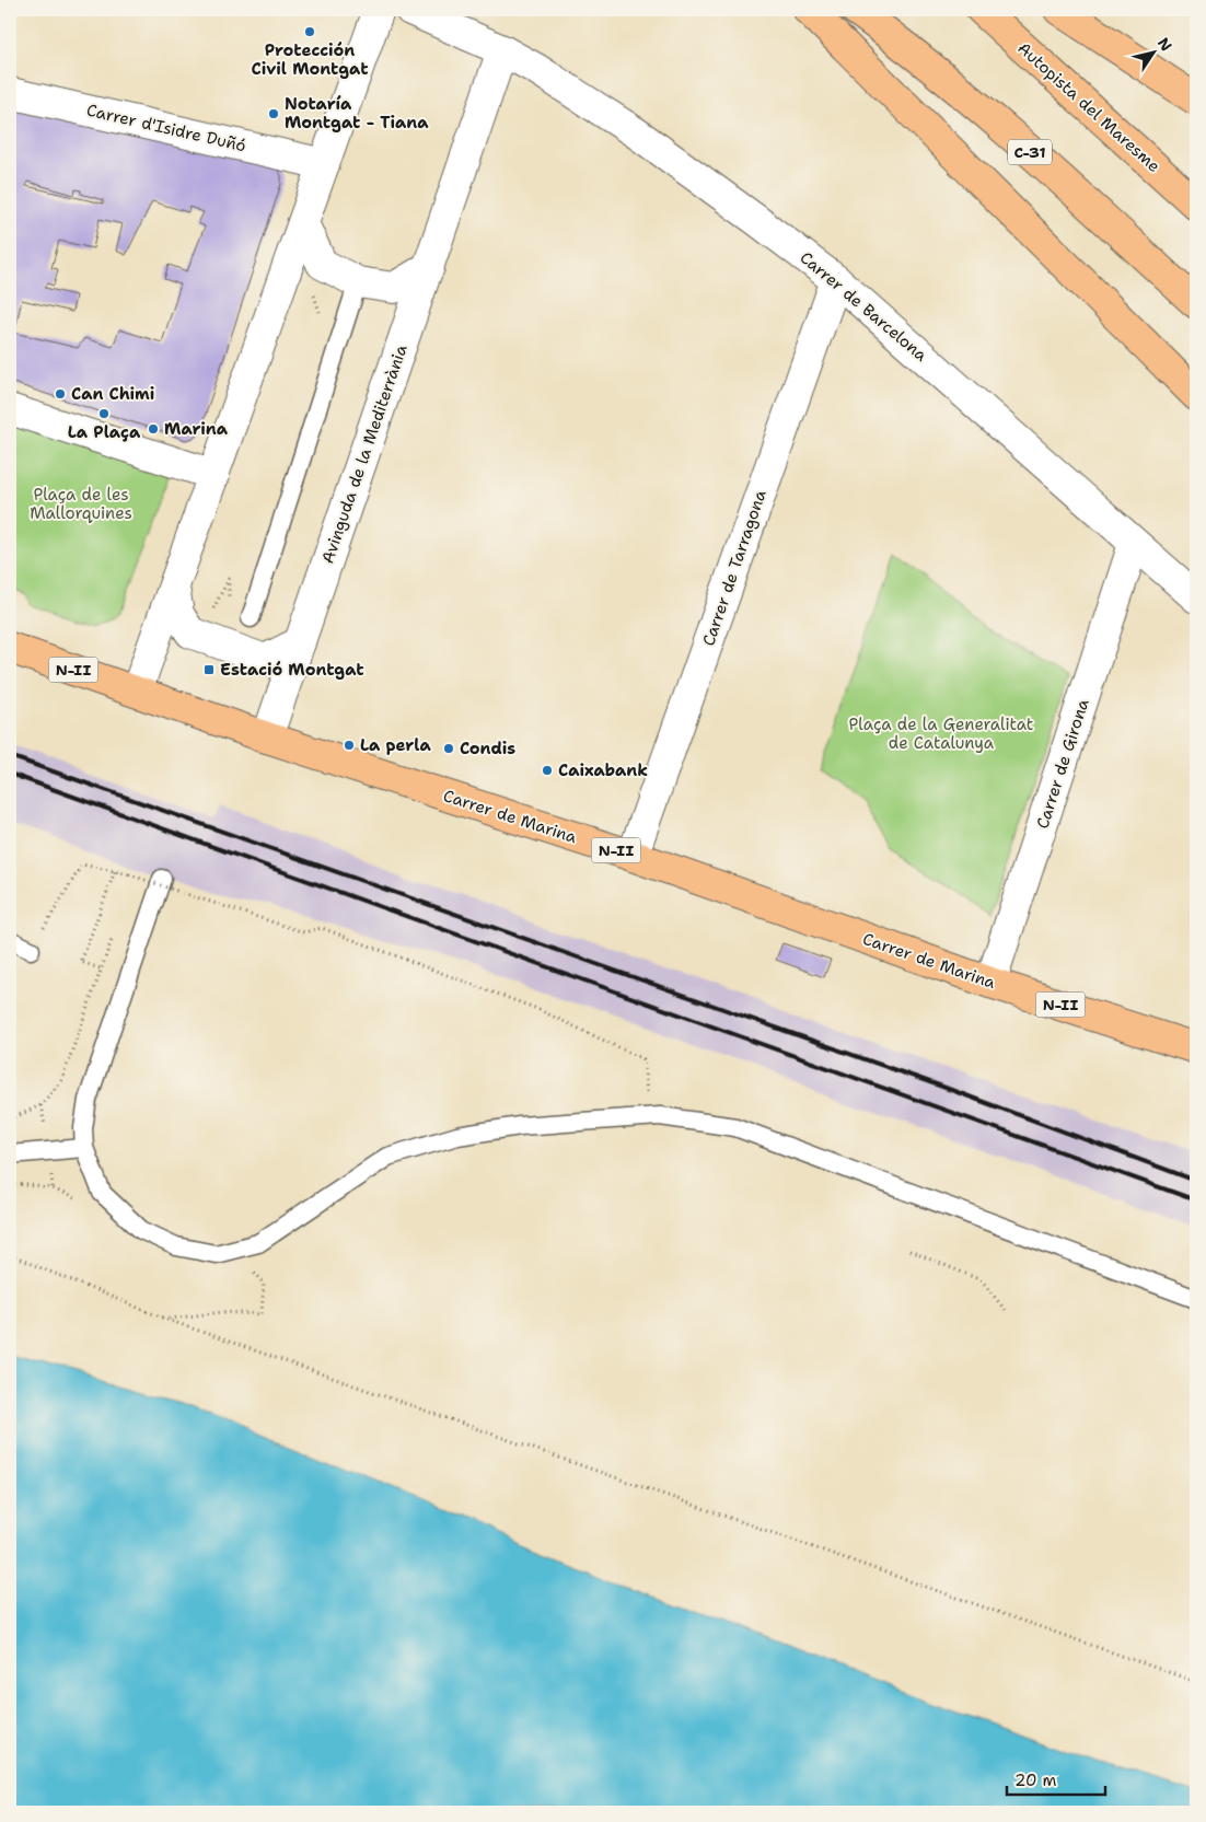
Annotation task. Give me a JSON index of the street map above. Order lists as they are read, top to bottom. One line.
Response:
{"streets":{"main road":["Autopista del Maresme","C-31","N-II","Carrer de Marina"],"street":["Carrer d'Isidre Duñó","Carrer de Barcelona","Avinguda de la Mediterrània","Carrer de Tarragona","Carrer de Girona"]},"crossings":[["Carrer de Barcelona","Avinguda de la Mediterrània"],["Carrer de Barcelona","Carrer de Tarragona"],["Carrer de Barcelona","Carrer de Girona"],["Avinguda de la Mediterrània","Carrer de Marina"],["Carrer de Tarragona","Carrer de Marina"],["Carrer de Girona","Carrer de Marina"]],"parks":["Plaça de les Mallorquines","Plaça de la Generalitat de Catalunya"],"places":{"other":["Protección Civil Montgat","Notaría Montgat - Tiana","Can Chimi","La Plaça","Marina","La perla","Condis","Caixabank"],"transit":["Estació Montgat"]},"scale_bar":"20 m","north":"top right"}
